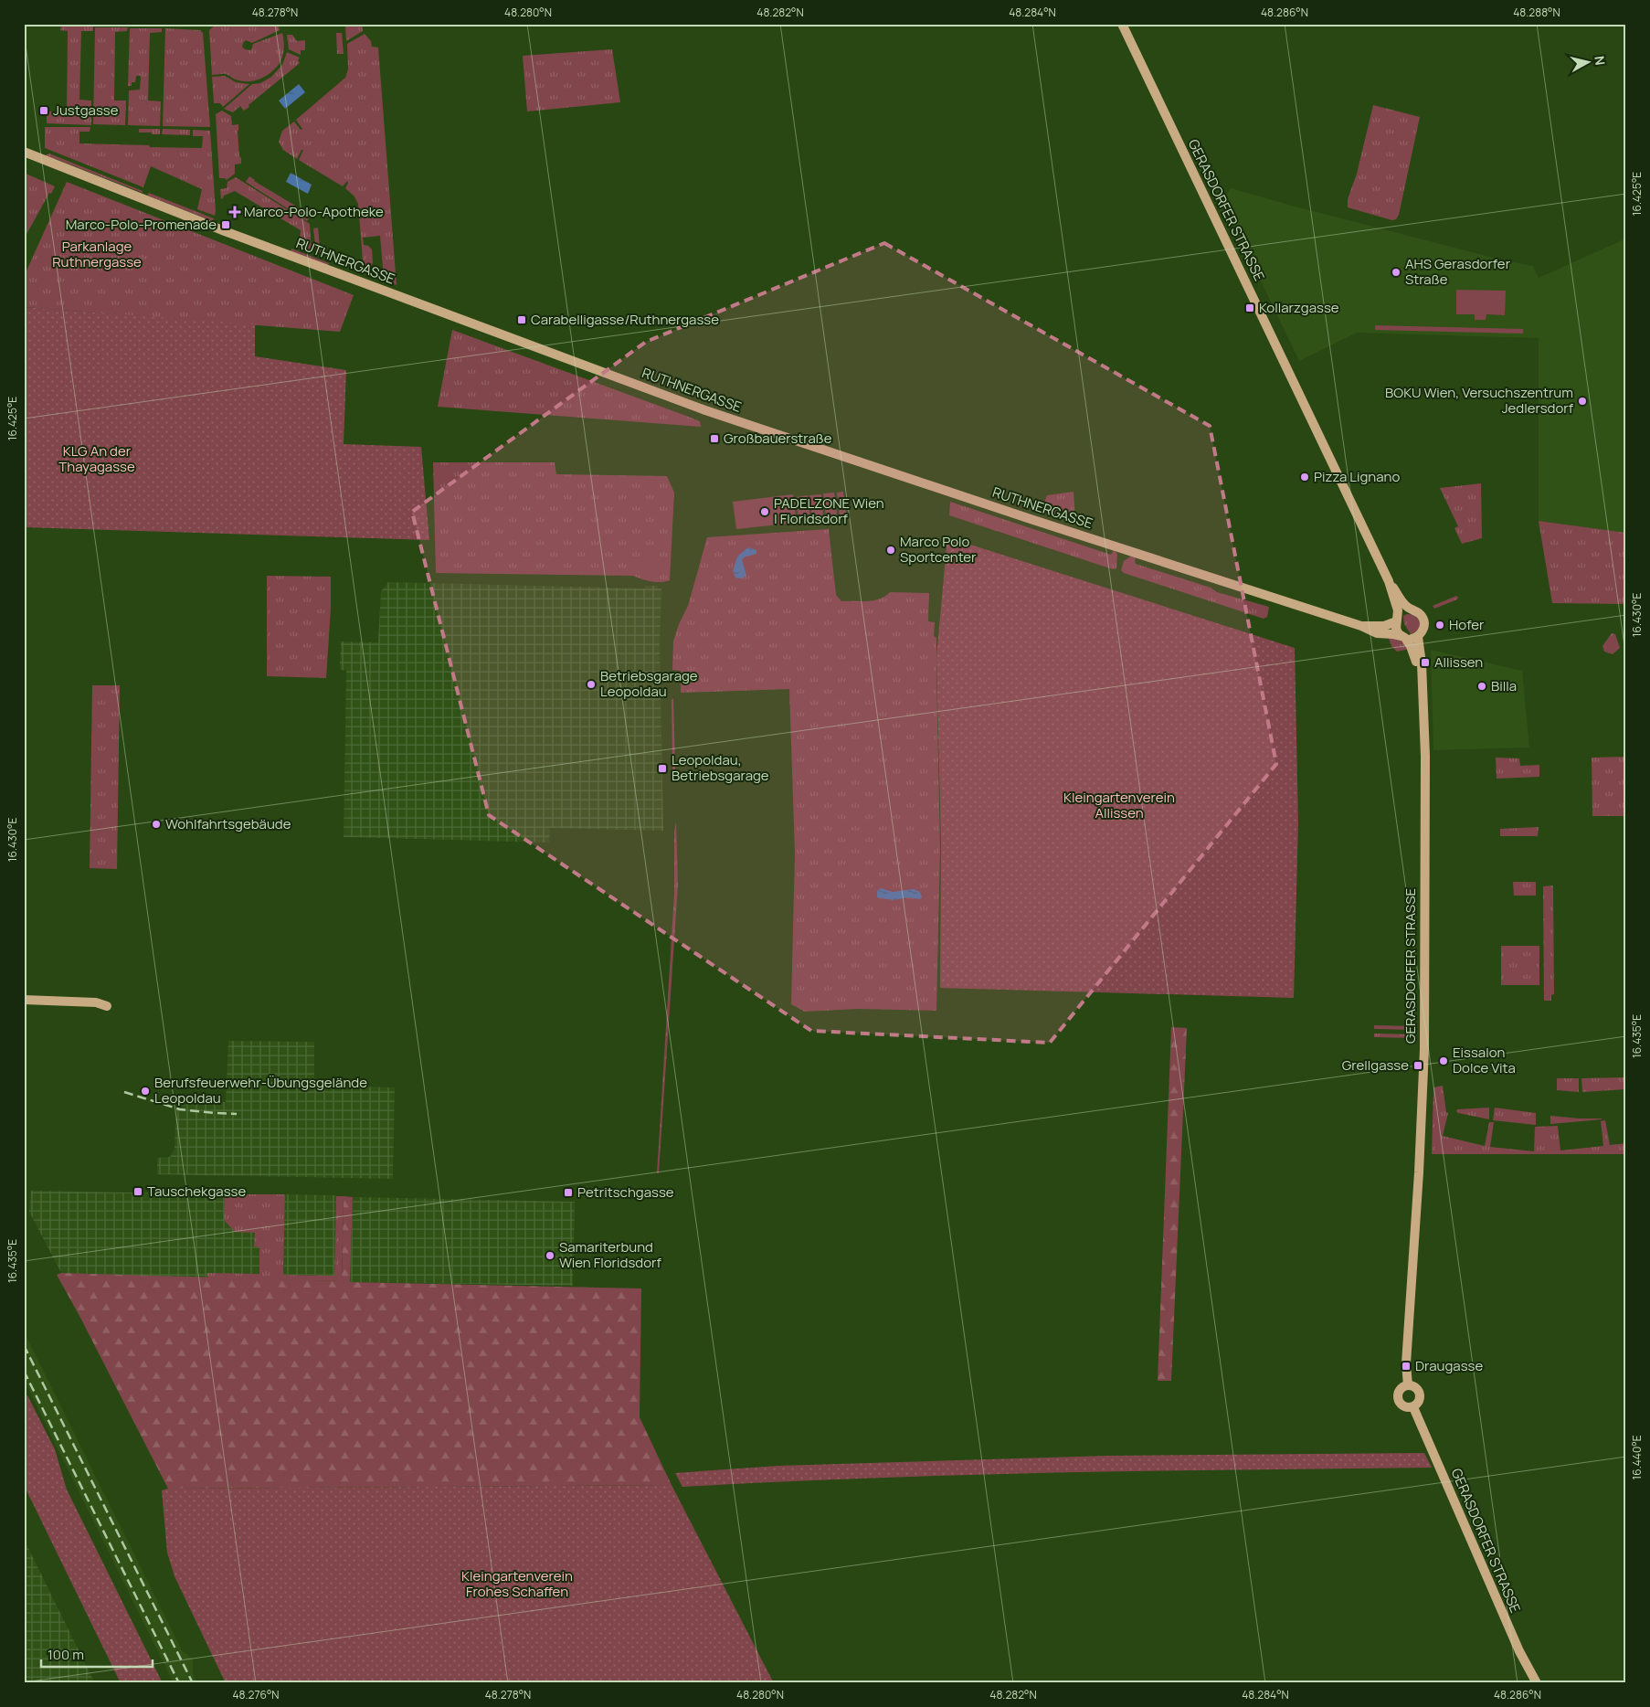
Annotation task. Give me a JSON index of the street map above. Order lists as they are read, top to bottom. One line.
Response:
{"streets":{"main road":["GERASDORFER STRASSE","RUTHNERGASSE"]},"crossings":[["GERASDORFER STRASSE","RUTHNERGASSE"]],"parks":["Parkanlage Ruthnergasse","KLG An der Thayagasse","Kleingartenverein Allissen","Kleingartenverein Frohes Schaffen"],"places":{"transit":["Justgasse","Marco-Polo-Promenade","Kollarzgasse","Carabelligasse/Ruthnergasse","Großbauerstraße","Allissen","Leopoldau, Betriebsgarage","Grellgasse","Tauschekgasse","Petritschgasse","Draugasse"],"health":["Marco-Polo-Apotheke"],"other":["AHS Gerasdorfer Straße","BOKU Wien, Versuchszentrum Jedlersdorf","Pizza Lignano","PADELZONE Wien | Floridsdorf","Marco Polo Sportcenter","Hofer","Betriebsgarage Leopoldau","Billa","Wohlfahrtsgebäude","Eissalon Dolce Vita","Berufsfeuerwehr-Übungsgelände Leopoldau","Samariterbund Wien Floridsdorf"]},"scale_bar":"100 m","north":"right","coordinates":["48.278°N","48.280°N","48.282°N","48.284°N","48.286°N","48.288°N","16.425°E","16.430°E","16.435°E","16.440°E","48.276°N"]}
